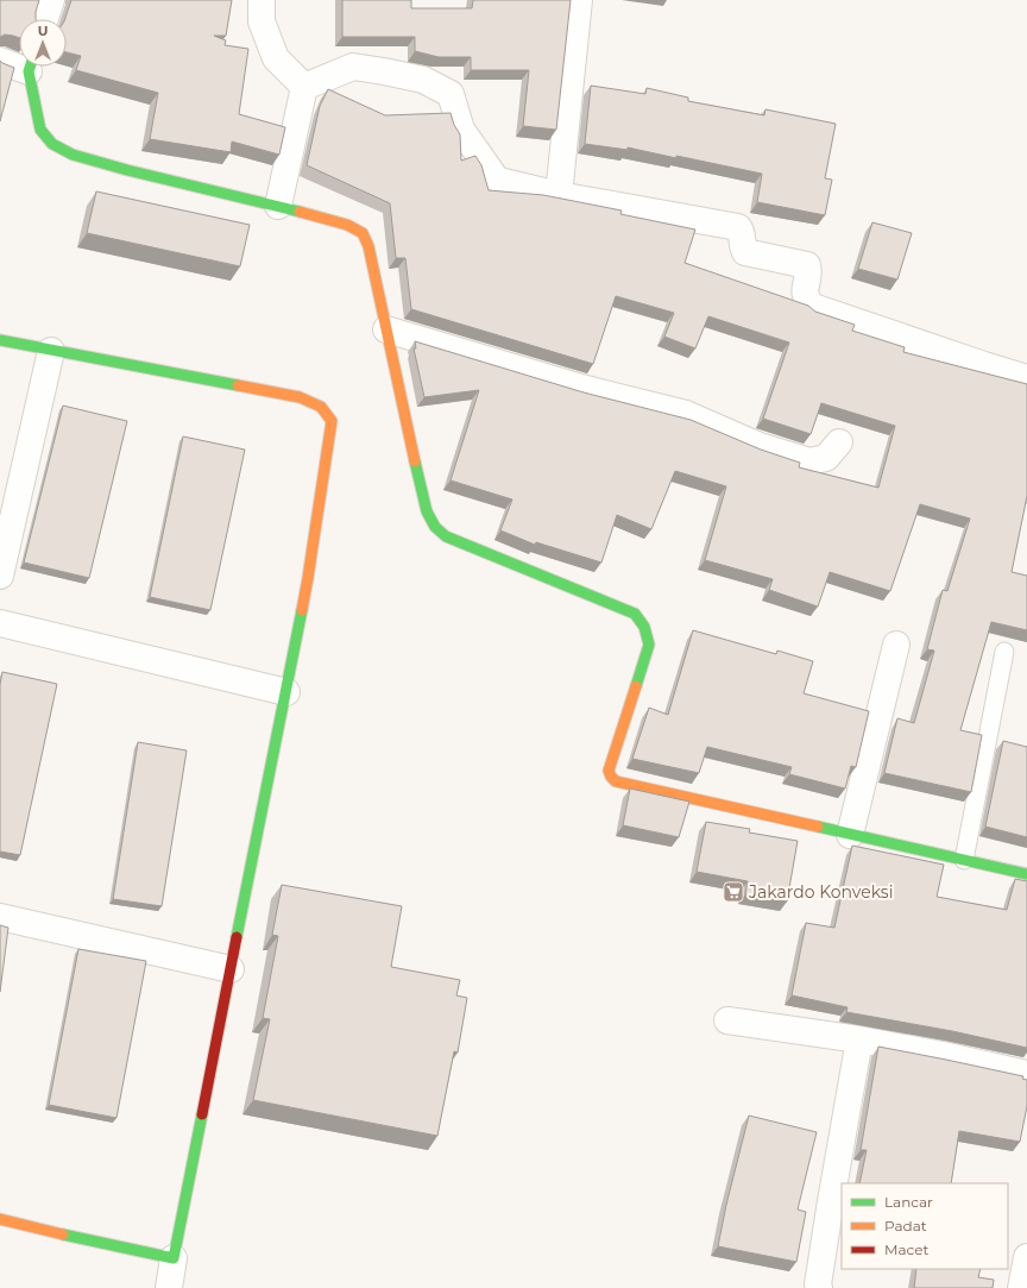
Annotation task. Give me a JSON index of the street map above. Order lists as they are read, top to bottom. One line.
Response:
{"places":{"supermarket":["Jakardo Konveksi"]},"legend":["Lancar","Padat","Macet"],"north":"top"}
